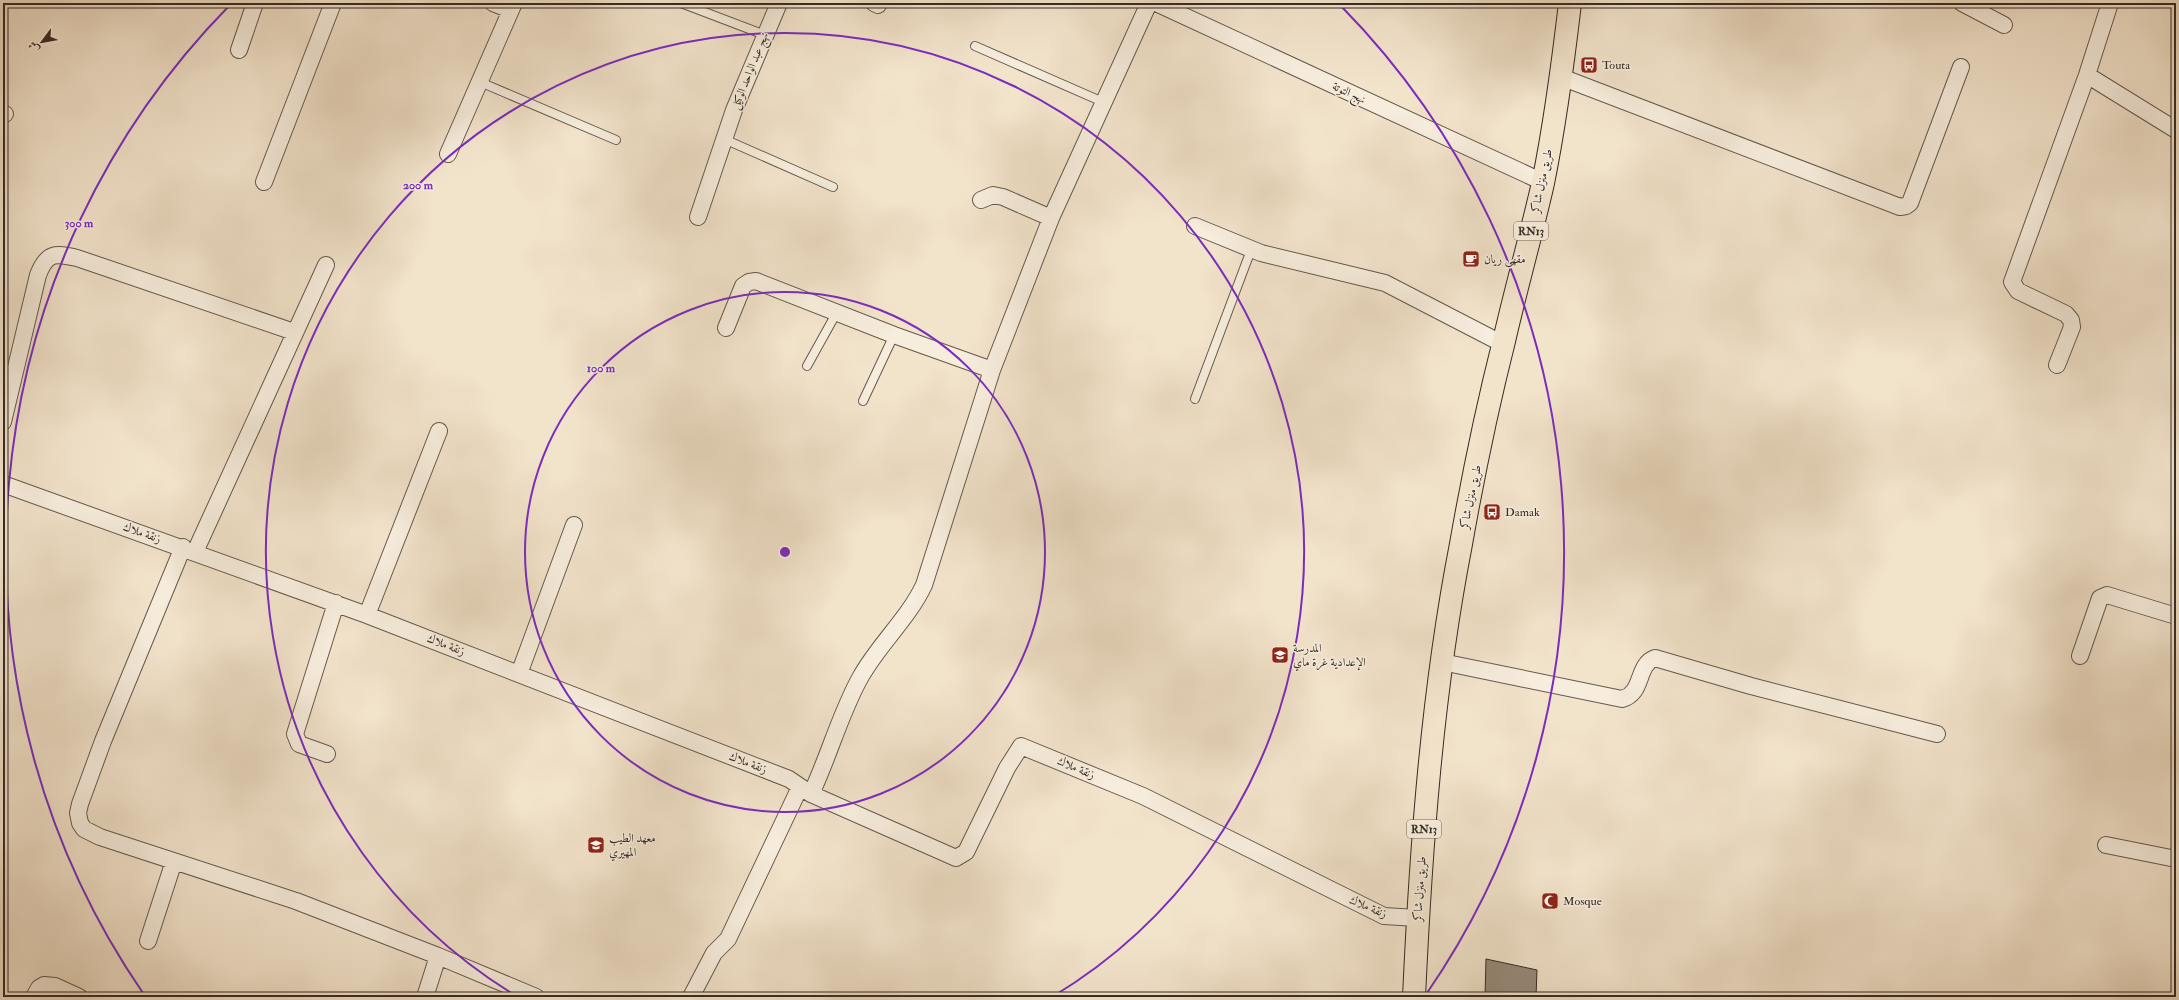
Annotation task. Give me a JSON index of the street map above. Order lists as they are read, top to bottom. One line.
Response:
{"streets":{"main road":["طريق منزل شاكر","RN13"],"street":["نهج عبد الواحد الوكيل","نهج التوتة","زنقة ملاك"]},"crossings":[["نهج التوتة","طريق منزل شاكر"],["طريق منزل شاكر","زنقة ملاك"]],"places":{"bus stop":["Touta","Damak"],"cafe":["مقهى ريان"],"school or university":["المدرسة الإعدادية غرة ماي","معهد الطيب المهيري"],"mosque":["Mosque"]},"north":"bottom left","rings":["200 m","300 m","100 m"]}
